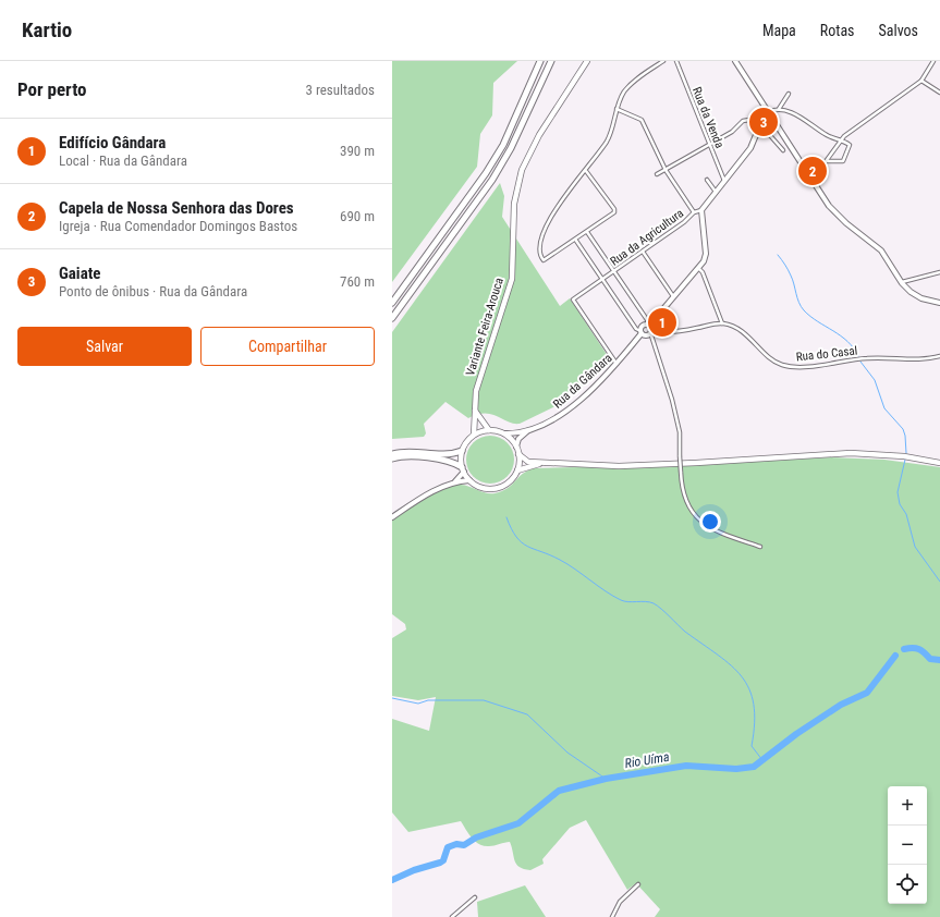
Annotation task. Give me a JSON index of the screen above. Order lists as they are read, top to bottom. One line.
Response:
{"streets":{"main road":["Variante Feira-Arouca","Rua da Gândara"],"street":["Rua da Venda","Rua da Agricultura","Rua do Casal"]},"crossings":[["Rua da Agricultura","Rua da Gândara"],["Variante Feira-Arouca","Rua da Gândara"]],"water":["Rio Uíma"],"page":{"header":"Kartio","nav":["Mapa","Rotas","Salvos"],"heading":["Por perto","3 resultados"],"pins":["3","2","1"],"list":[{"mark":"1","name":"Edifício Gândara","note":"Local · Rua da Gândara","value":"390 m"},{"mark":"2","name":"Capela de Nossa Senhora das Dores","note":"Igreja · Rua Comendador Domingos Bastos","value":"690 m"},{"mark":"3","name":"Gaiate","note":"Ponto de ônibus · Rua da Gândara","value":"760 m"}],"buttons":["Salvar","Compartilhar"],"map_buttons":["+","−"]}}
